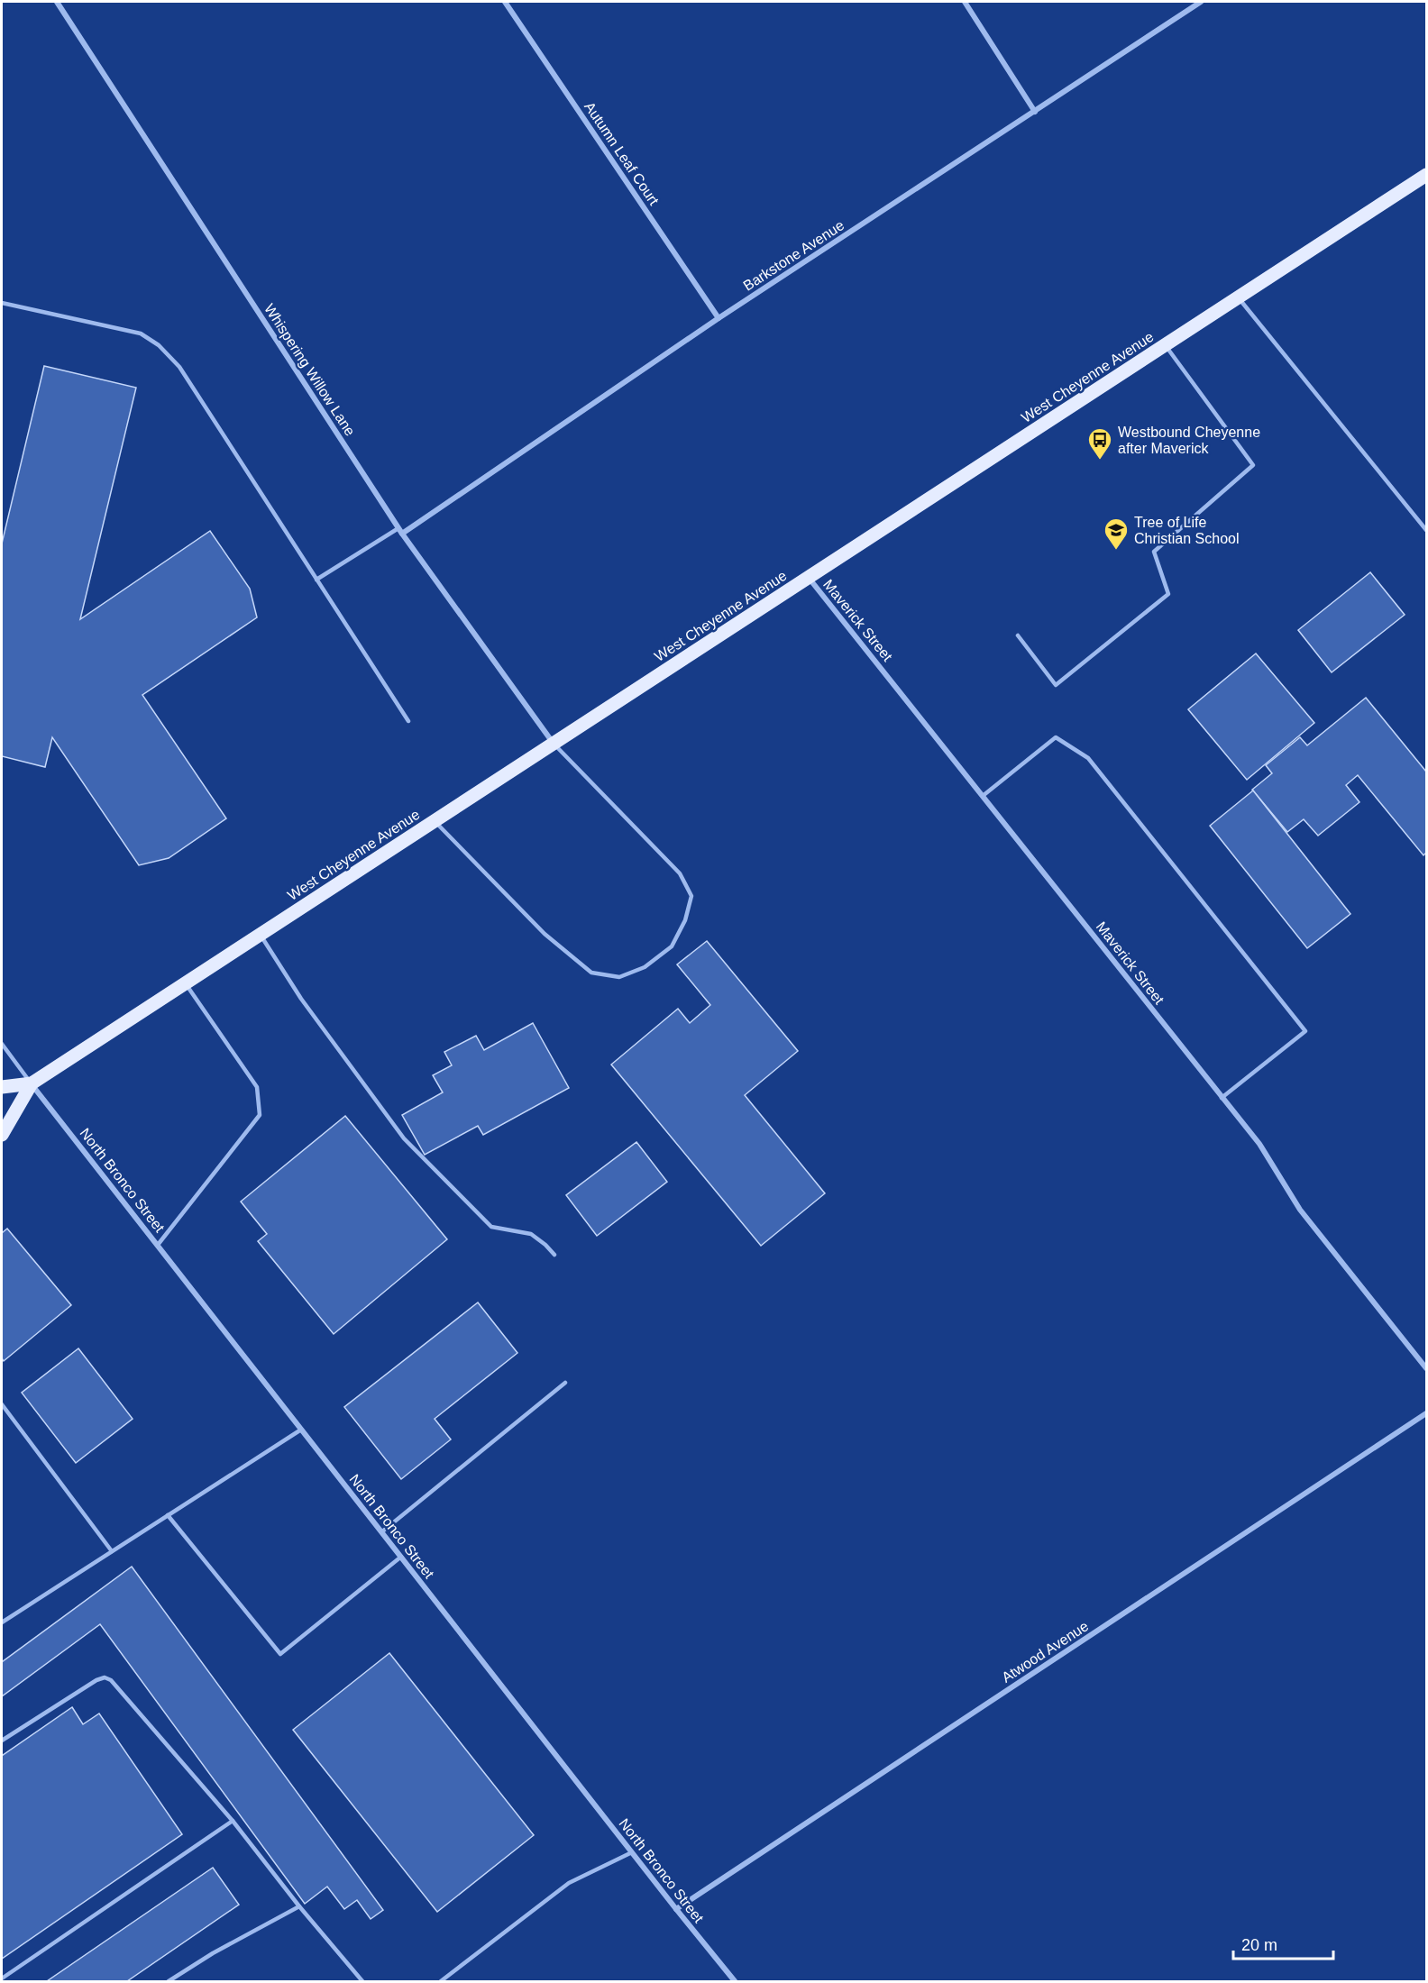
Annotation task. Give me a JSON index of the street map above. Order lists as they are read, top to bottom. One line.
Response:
{"streets":{"main road":["West Cheyenne Avenue"],"street":["Autumn Leaf Court","Barkstone Avenue","Whispering Willow Lane","Maverick Street","North Bronco Street","Atwood Avenue"]},"crossings":[["Autumn Leaf Court","Barkstone Avenue"],["Barkstone Avenue","Whispering Willow Lane"],["Whispering Willow Lane","West Cheyenne Avenue"],["West Cheyenne Avenue","Maverick Street"],["West Cheyenne Avenue","North Bronco Street"],["North Bronco Street","Atwood Avenue"]],"places":{"bus stop":["Westbound Cheyenne after Maverick"],"school or university":["Tree of Life Christian School"]},"scale_bar":"20 m"}
